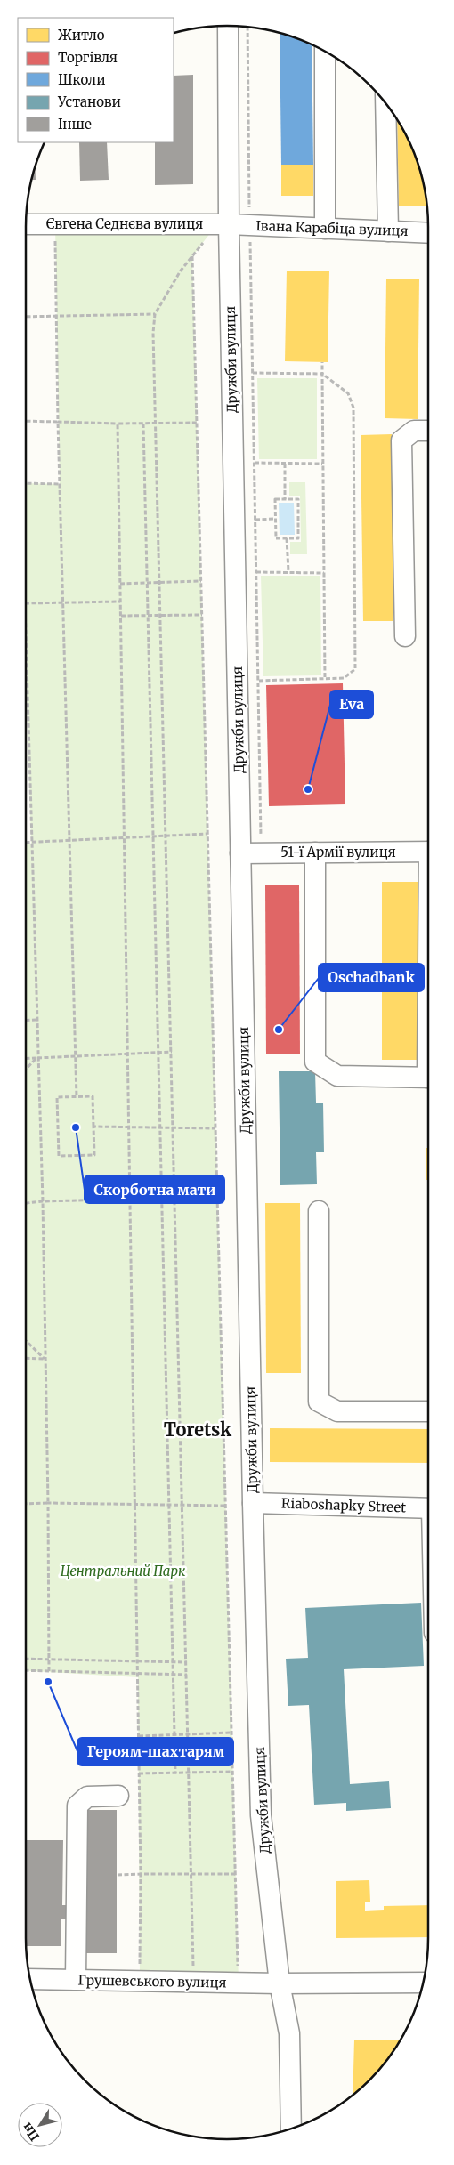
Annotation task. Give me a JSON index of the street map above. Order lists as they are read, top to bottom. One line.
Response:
{"streets":{"street":["Євгена Седнєва вулиця","Івана Карабіца вулиця","Дружби вулиця","51-ї Армії вулиця","Riaboshapky Street","Грушевського вулиця"]},"crossings":[["Євгена Седнєва вулиця","Івана Карабіца вулиця"],["Євгена Седнєва вулиця","Дружби вулиця"],["Івана Карабіца вулиця","Дружби вулиця"],["Дружби вулиця","51-ї Армії вулиця"],["Дружби вулиця","Riaboshapky Street"],["Дружби вулиця","Грушевського вулиця"]],"districts":["Toretsk"],"parks":["Центральний Парк"],"places":["Eva","Oschadbank","Скорботна мати","Героям-шахтарям"],"legend":["Житло","Торгівля","Школи","Установи","Інше"],"north":"bottom left"}
